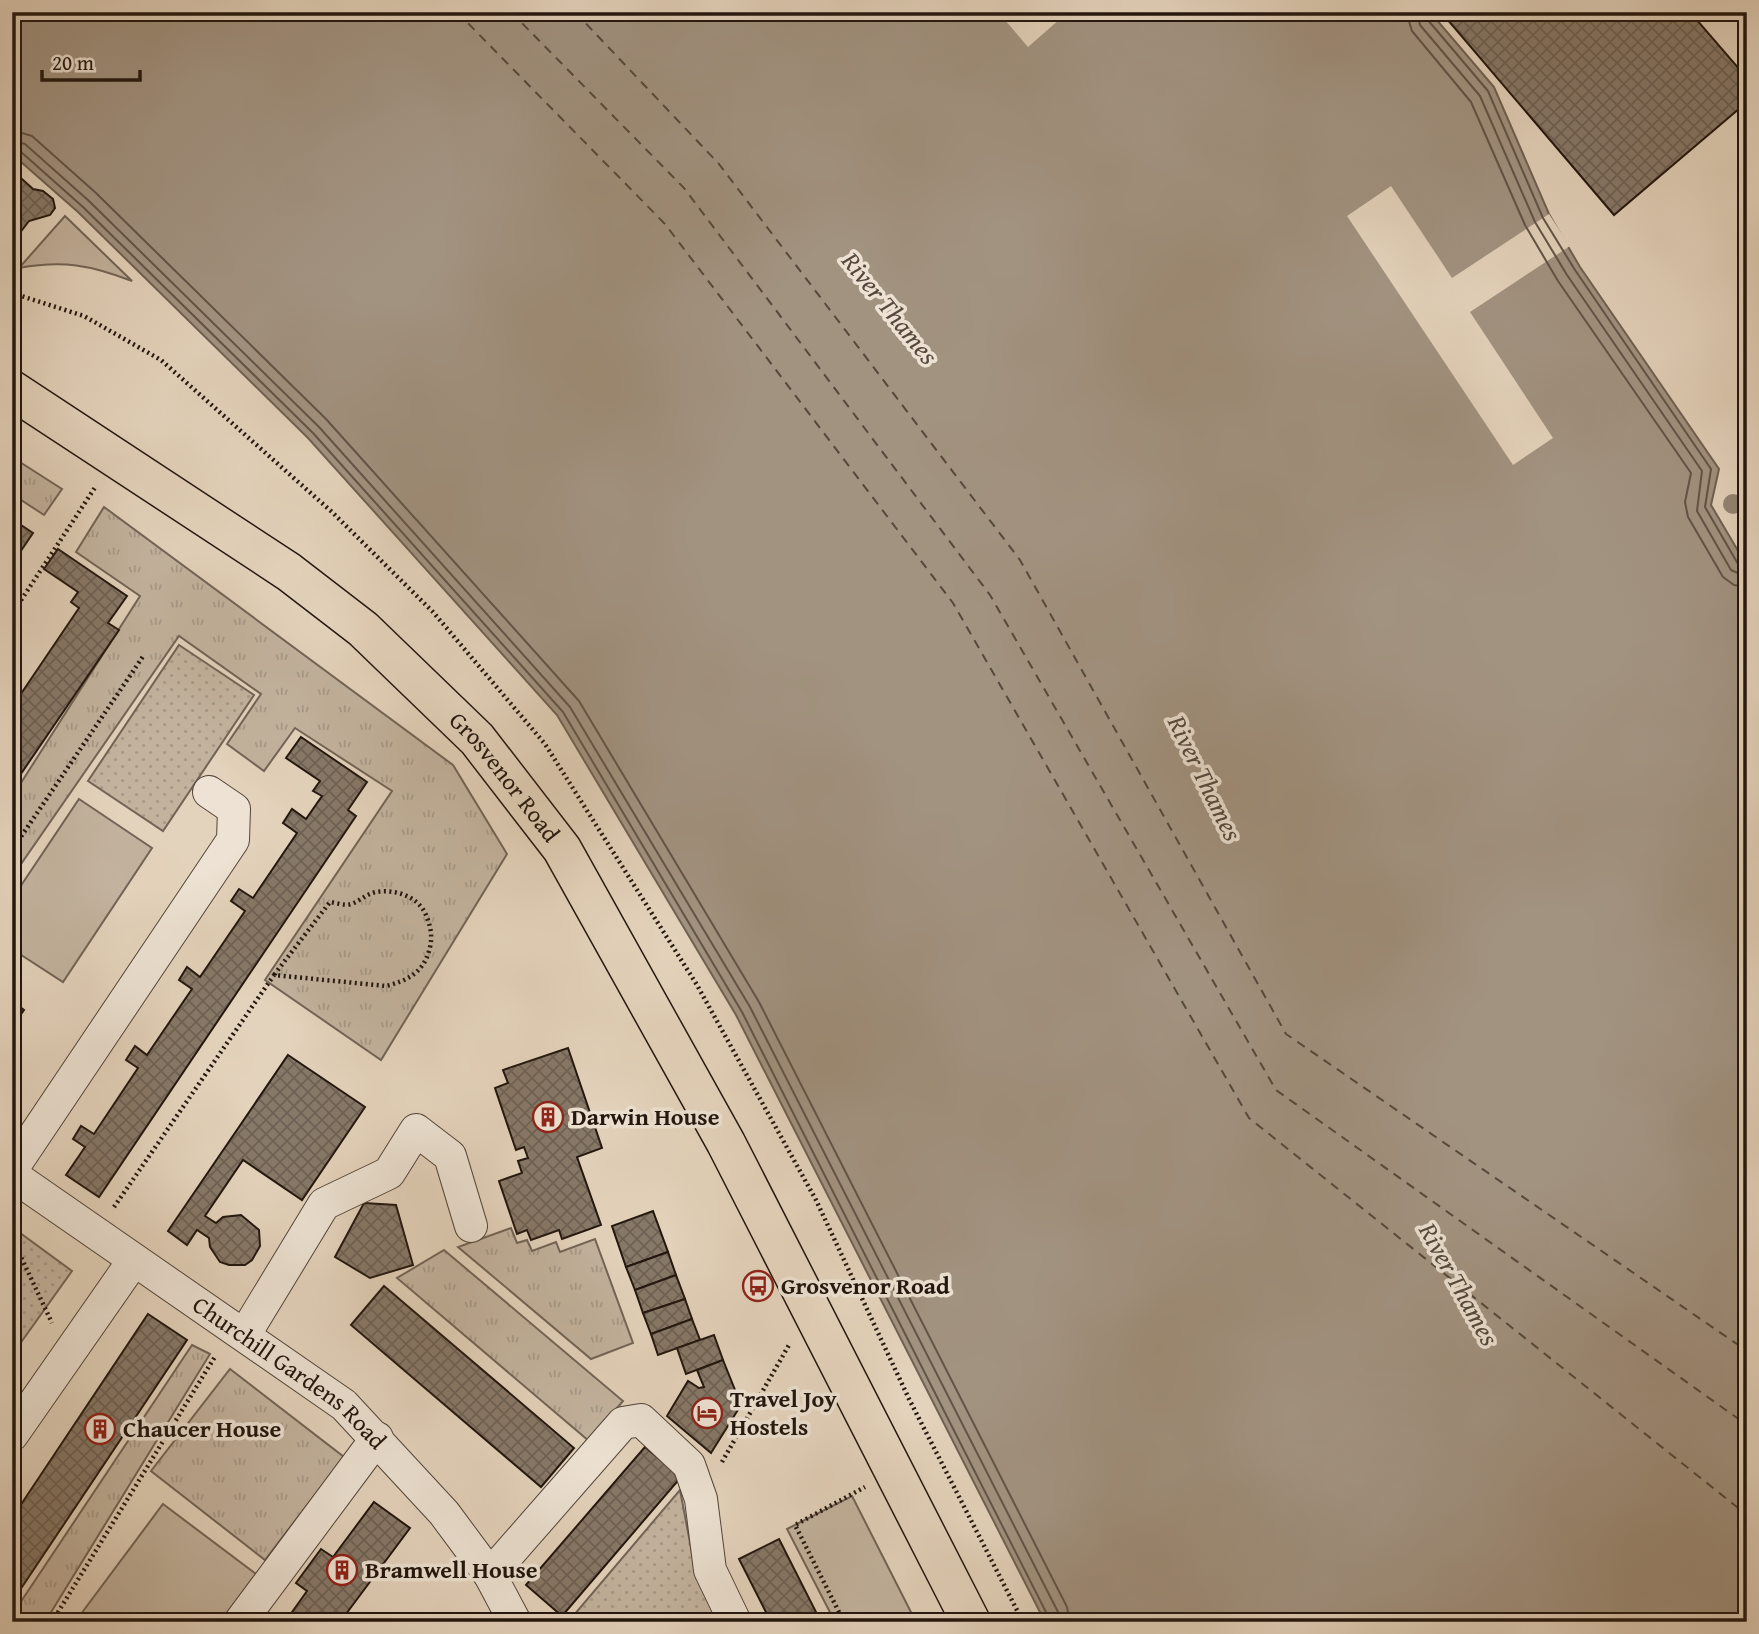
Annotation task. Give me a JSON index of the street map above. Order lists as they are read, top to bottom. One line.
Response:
{"streets":{"highway":["Grosvenor Road"],"street":["Churchill Gardens Road"]},"water":["River Thames"],"places":{"building":["Darwin House","Chaucer House","Bramwell House"],"bus stop":["Grosvenor Road"],"hotel":["Travel Joy Hostels"]},"scale_bar":"20 m"}
